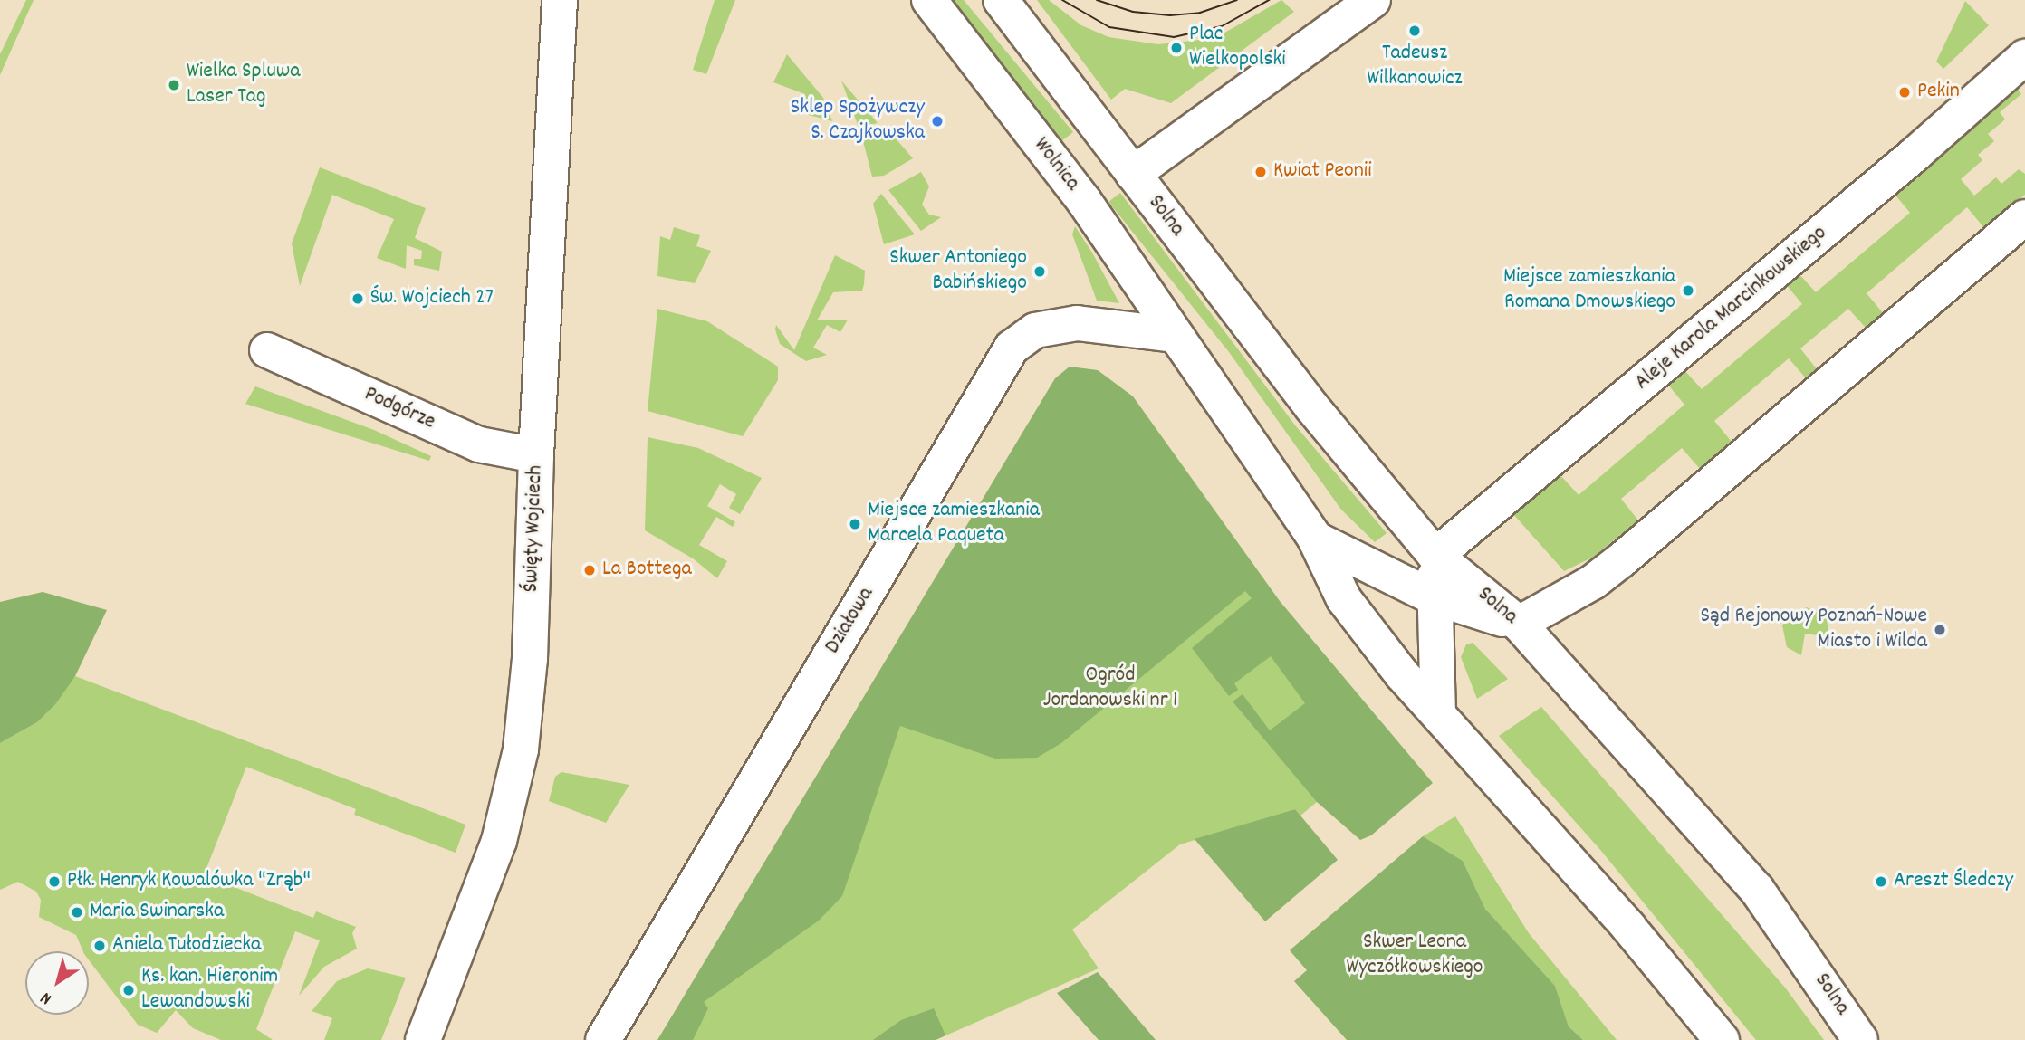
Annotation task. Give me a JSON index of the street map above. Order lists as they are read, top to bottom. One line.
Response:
{"streets":{"street":["Wolnica","Solna","Aleje Karola Marcinkowskiego","Podgórze","Święty Wojciech","Działowa"]},"crossings":[["Wolnica","Działowa"],["Solna","Aleje Karola Marcinkowskiego"],["Podgórze","Święty Wojciech"]],"parks":["Ogród Jordanowski nr 1","Skwer Leona Wyczółkowskiego"],"places":["Tadeusz Wilkanowicz","Plac Wielkopolski","Wielka Spluwa Laser Tag","Pekin","Sklep Spożywczy S. Czajkowska","Kwiat Peonii","Skwer Antoniego Babińskiego","Miejsce zamieszkania Romana Dmowskiego","Św. Wojciech 27","Miejsce zamieszkania Marcela Paqueta","La Bottega","Sąd Rejonowy Poznań-Nowe Miasto i Wilda","Płk. Henryk Kowalówka \"Zrąb\"","Areszt Śledczy","Maria Swinarska","Aniela Tułodziecka","Ks. kan. Hieronim Lewandowski"],"north":"bottom left"}
